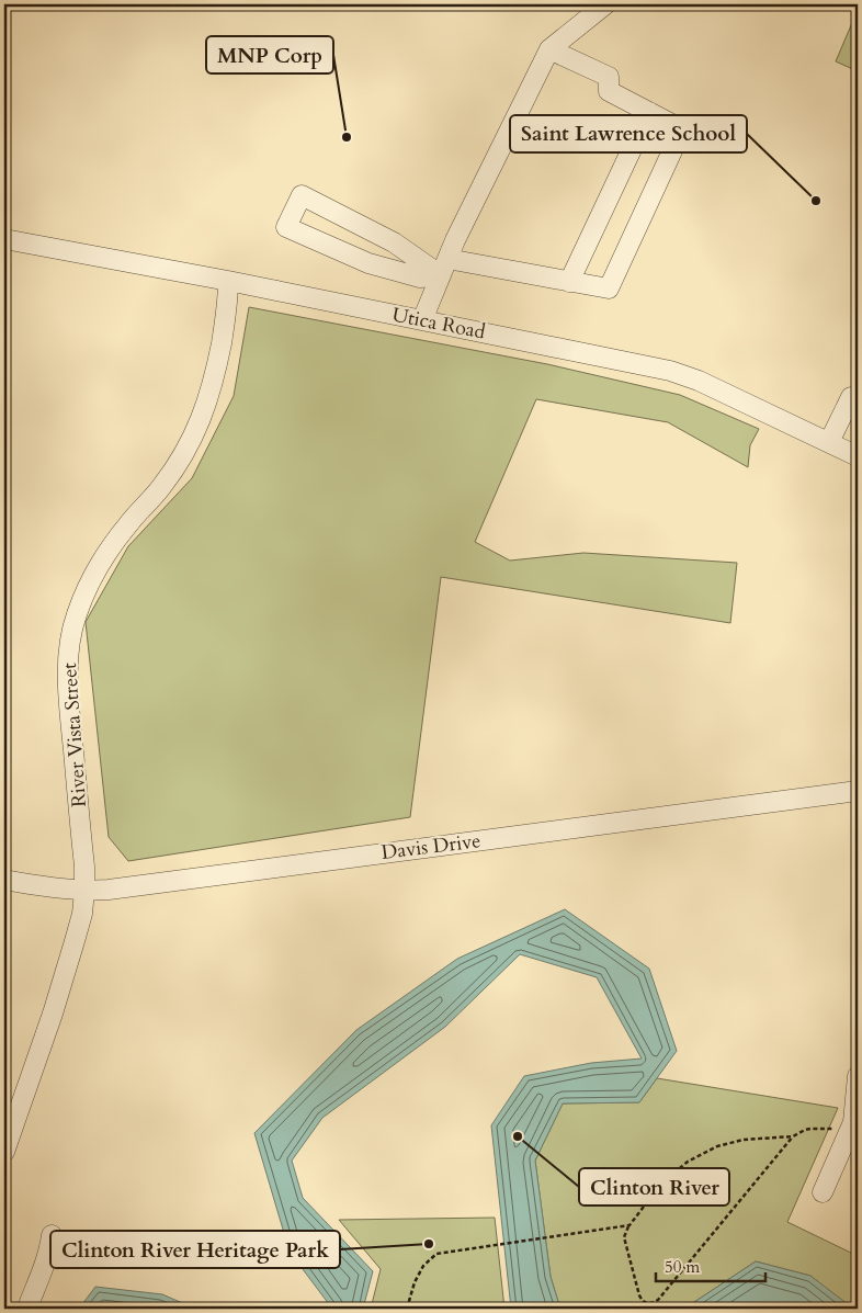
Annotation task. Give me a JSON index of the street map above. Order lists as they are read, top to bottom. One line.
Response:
{"streets":{"street":["Utica Road","River Vista Street","Davis Drive"]},"crossings":[["Utica Road","River Vista Street"],["River Vista Street","Davis Drive"]],"places":["MNP Corp","Saint Lawrence School","Clinton River","Clinton River Heritage Park"],"scale_bar":"50 m"}
